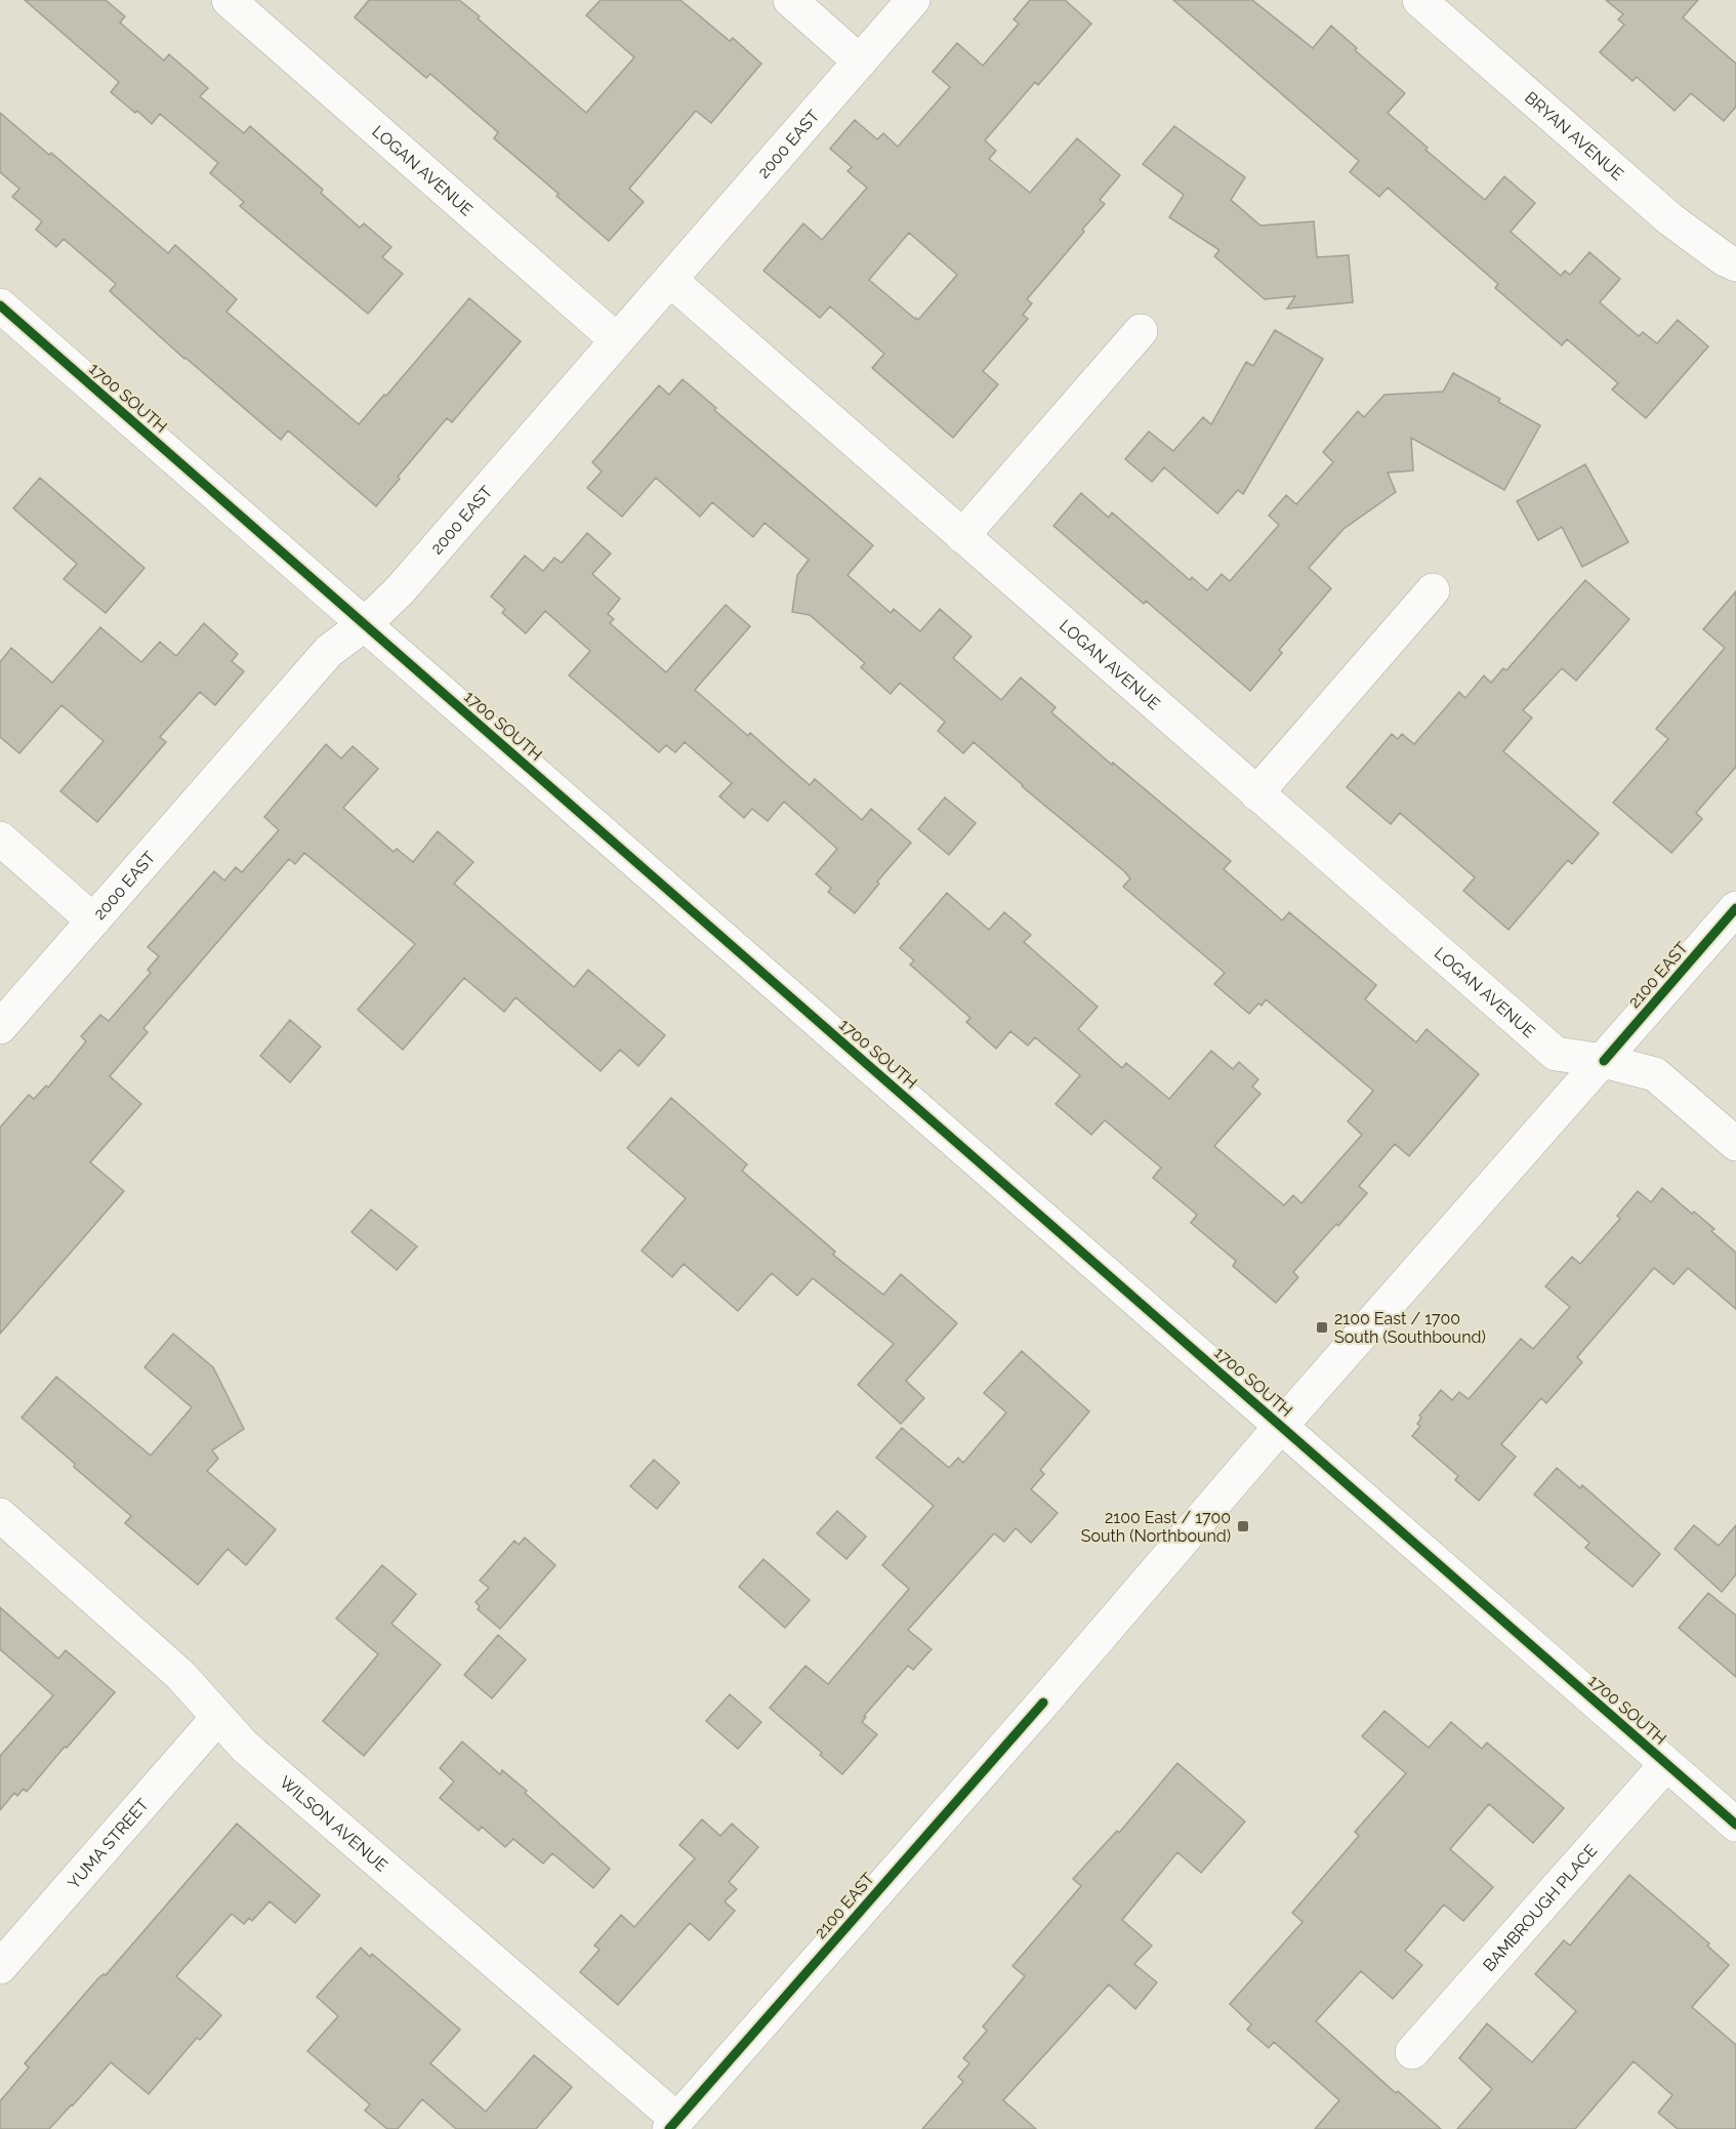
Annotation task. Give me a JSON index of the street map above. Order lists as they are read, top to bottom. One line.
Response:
{"streets":{"street":["BRYAN AVENUE","2000 EAST","LOGAN AVENUE","1700 SOUTH","2100 EAST","WILSON AVENUE","YUMA STREET","BAMBROUGH PLACE"]},"crossings":[["2000 EAST","LOGAN AVENUE"],["2000 EAST","1700 SOUTH"],["LOGAN AVENUE","2100 EAST"],["1700 SOUTH","2100 EAST"],["1700 SOUTH","BAMBROUGH PLACE"],["2100 EAST","WILSON AVENUE"],["WILSON AVENUE","YUMA STREET"]],"places":{"transit":["2100 East / 1700 South (Southbound)","2100 East / 1700 South (Northbound)"]}}
